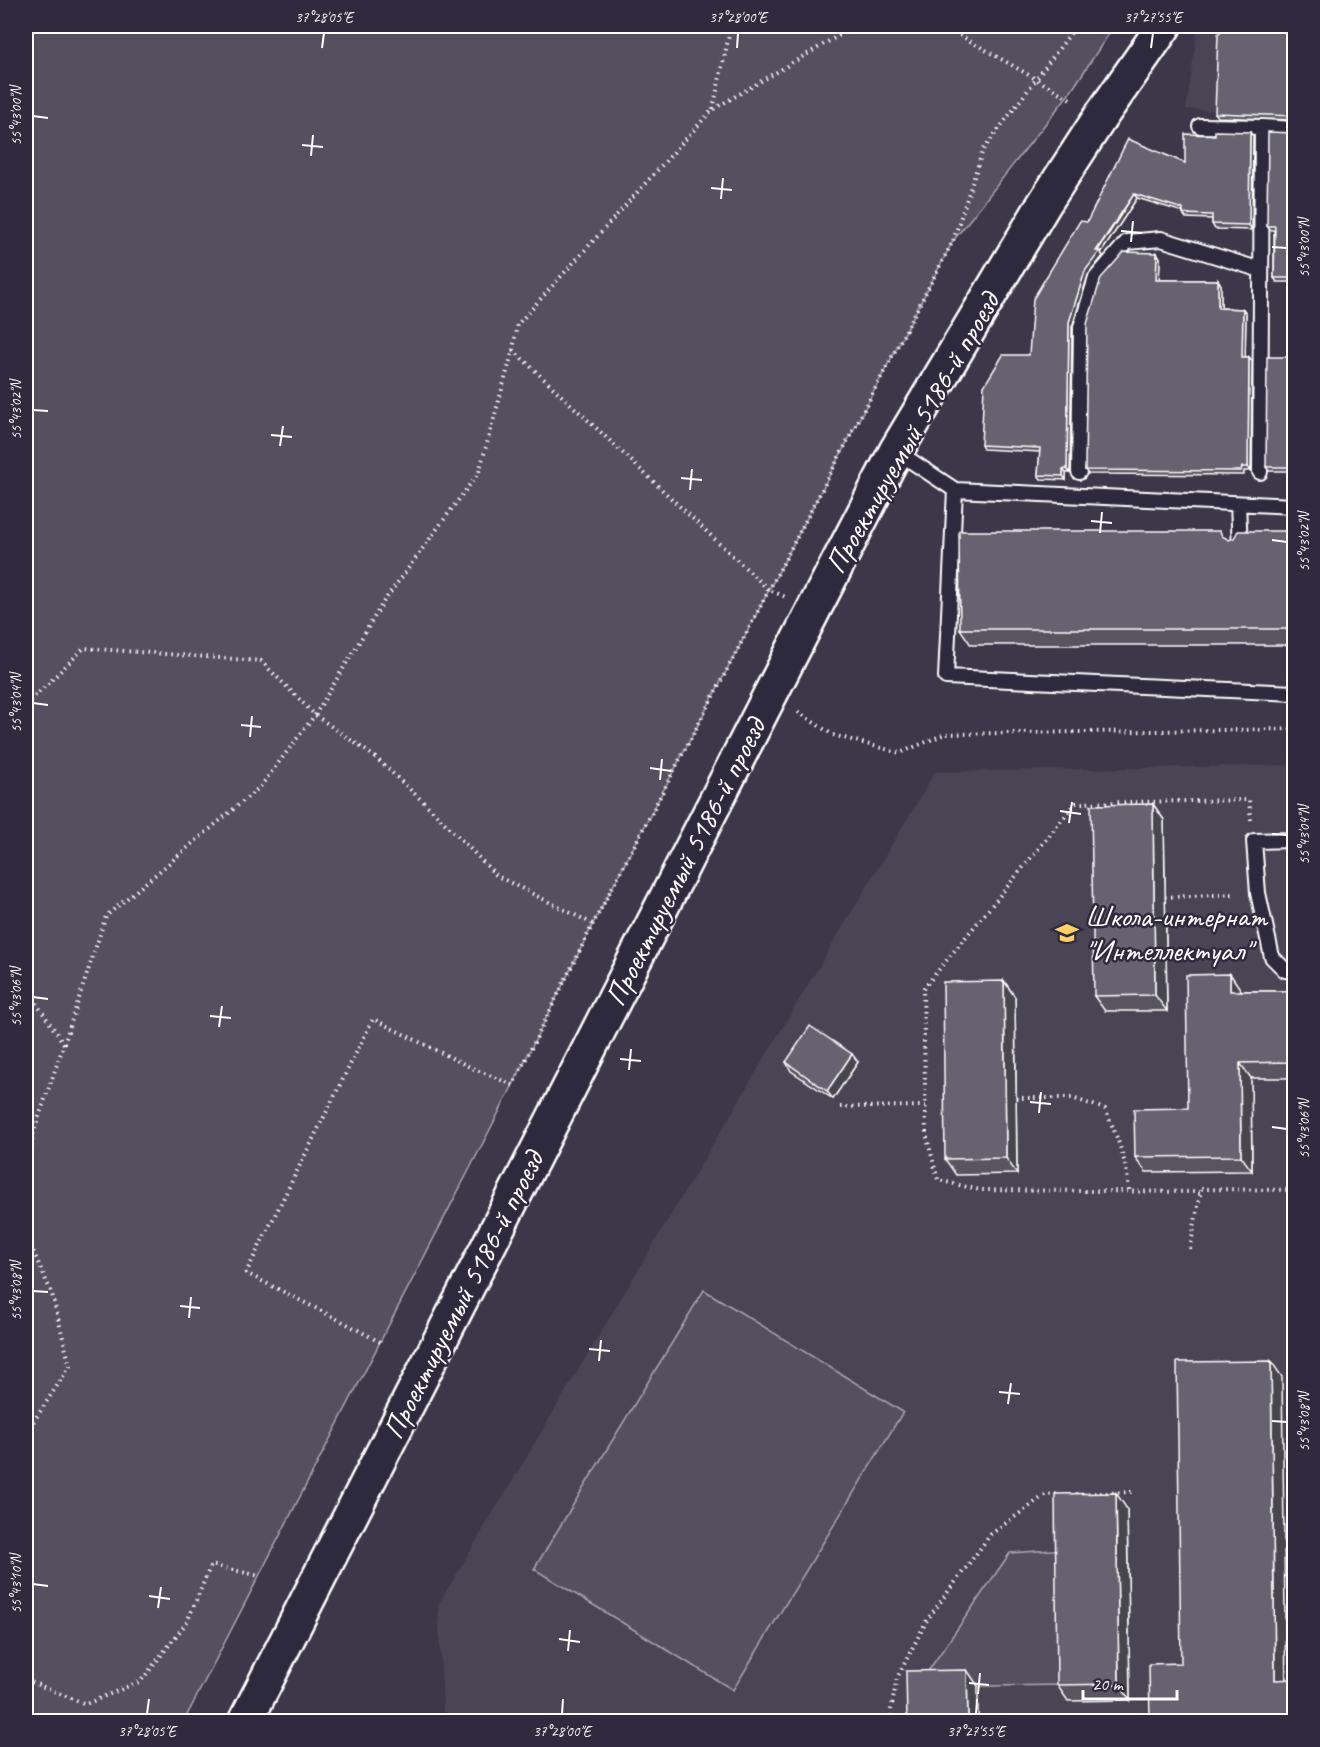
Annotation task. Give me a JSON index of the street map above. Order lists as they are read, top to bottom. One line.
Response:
{"streets":{"street":["Проектируемый 5186-й проезд"]},"places":{"school or university":["Школа-интернат \"Интеллектуал\""]},"scale_bar":"20 m","coordinates":["37°28'05\"E","37°28'00\"E","37°27'55\"E","55°43'00\"N","55°43'02\"N","55°43'04\"N","55°43'06\"N","55°43'08\"N","55°43'10\"N"]}
